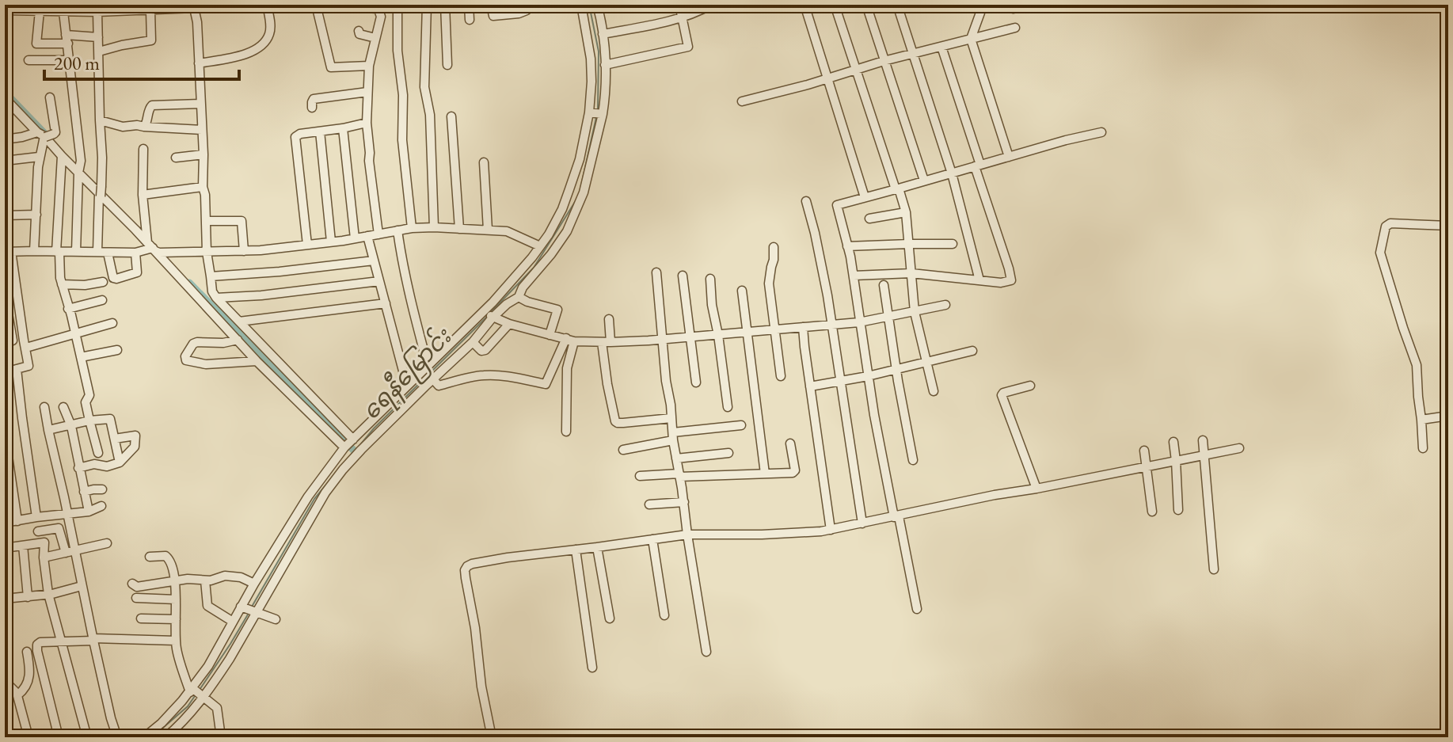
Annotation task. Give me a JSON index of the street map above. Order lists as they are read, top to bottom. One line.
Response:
{"water":["ရေနီမြောင်း"],"scale_bar":"200 m"}
